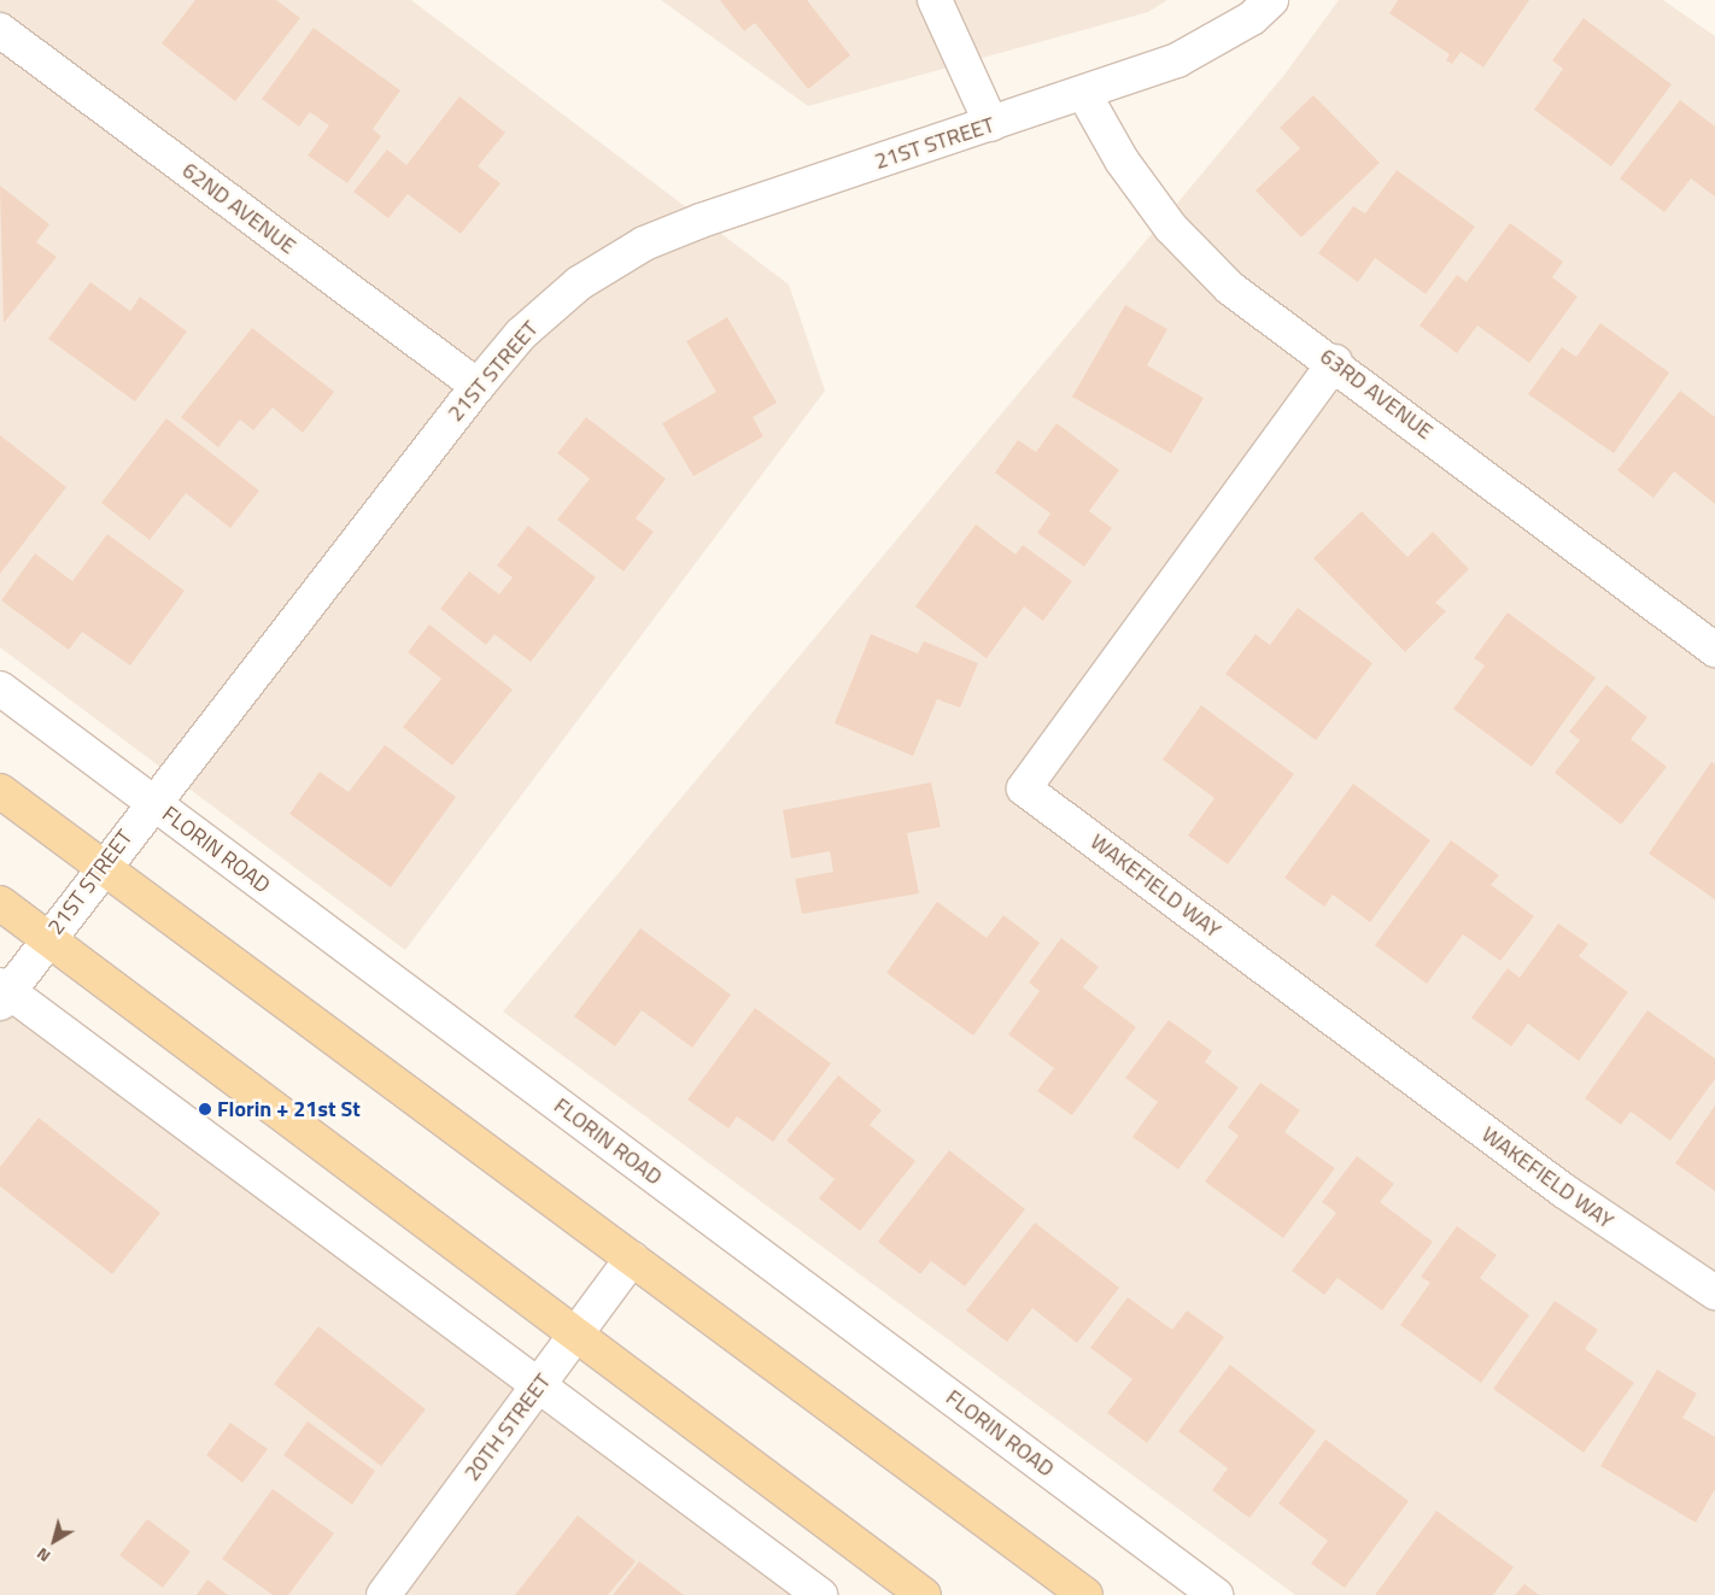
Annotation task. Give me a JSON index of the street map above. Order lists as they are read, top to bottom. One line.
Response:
{"streets":{"street":["21ST STREET","62ND AVENUE","63RD AVENUE","FLORIN ROAD","WAKEFIELD WAY","20TH STREET"]},"crossings":[["21ST STREET","62ND AVENUE"],["21ST STREET","63RD AVENUE"],["21ST STREET","FLORIN ROAD"],["63RD AVENUE","WAKEFIELD WAY"]],"places":["Florin + 21st St"],"north":"bottom left"}
